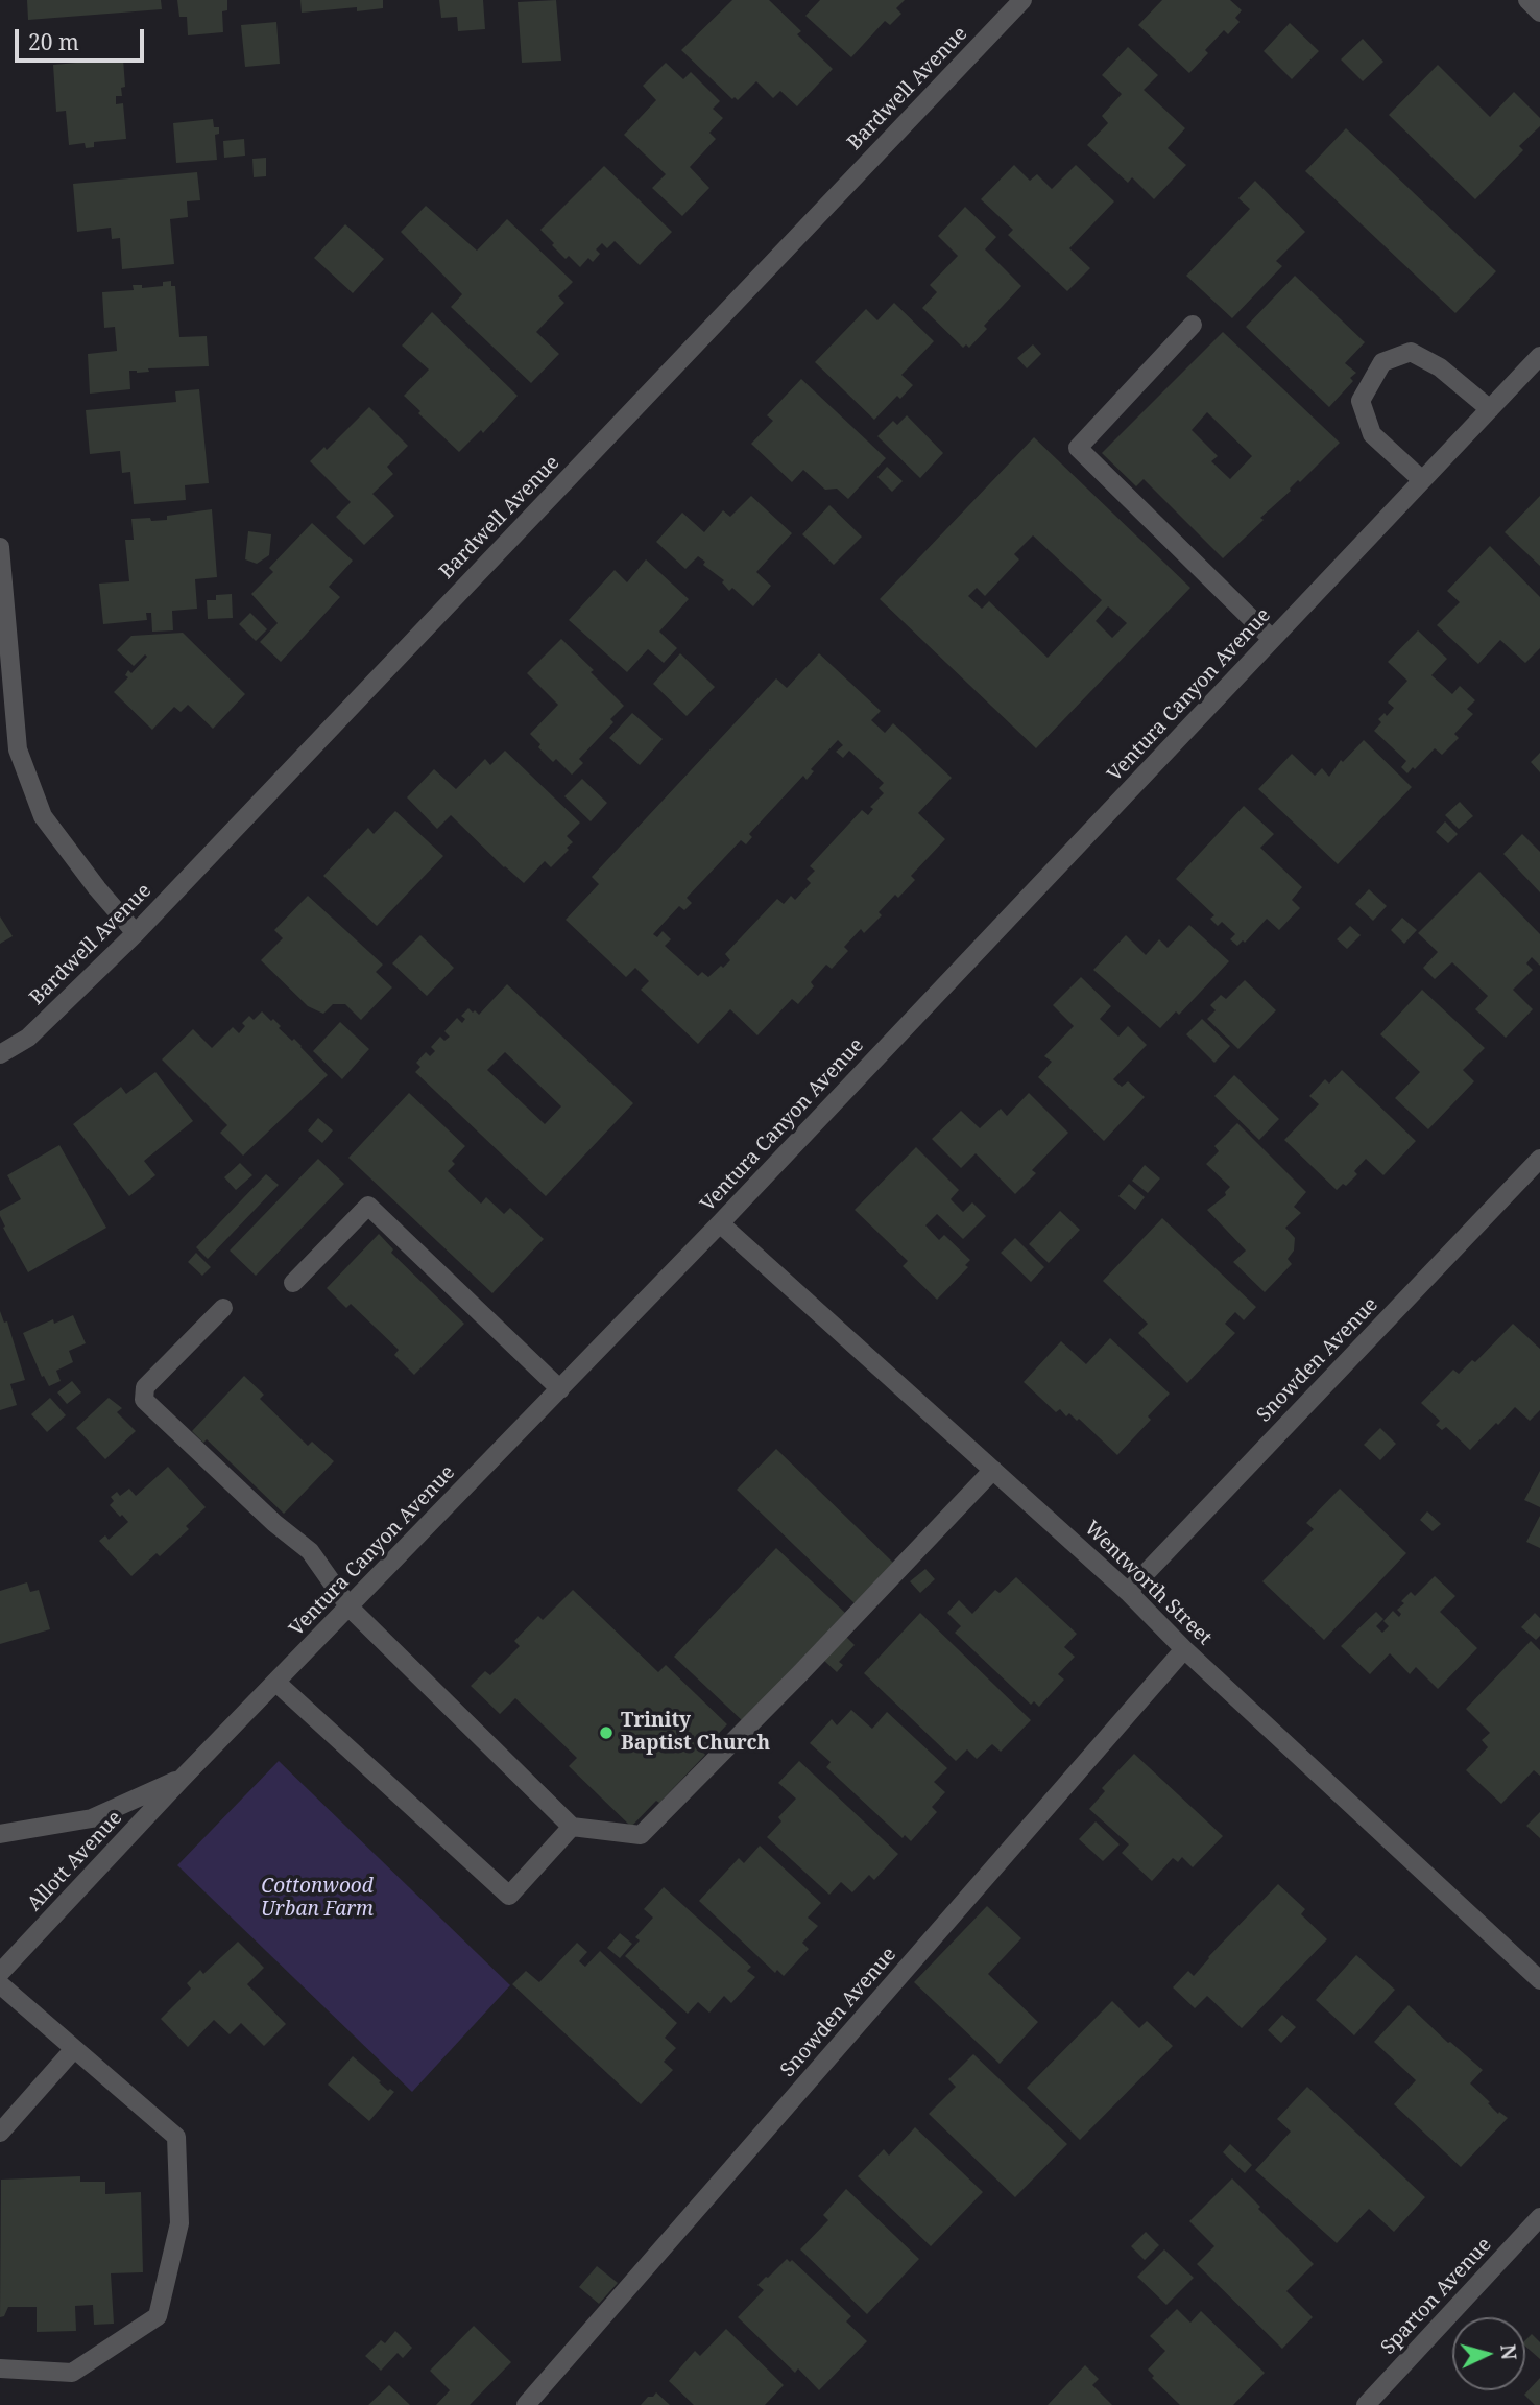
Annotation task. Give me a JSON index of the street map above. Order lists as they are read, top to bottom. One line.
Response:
{"streets":{"street":["Bardwell Avenue","Ventura Canyon Avenue","Snowden Avenue","Wentworth Street","Allott Avenue","Sparton Avenue"]},"crossings":[["Ventura Canyon Avenue","Wentworth Street"],["Ventura Canyon Avenue","Allott Avenue"],["Snowden Avenue","Wentworth Street"]],"parks":["Cottonwood Urban Farm"],"places":["Trinity Baptist Church"],"scale_bar":"20 m","north":"right"}
